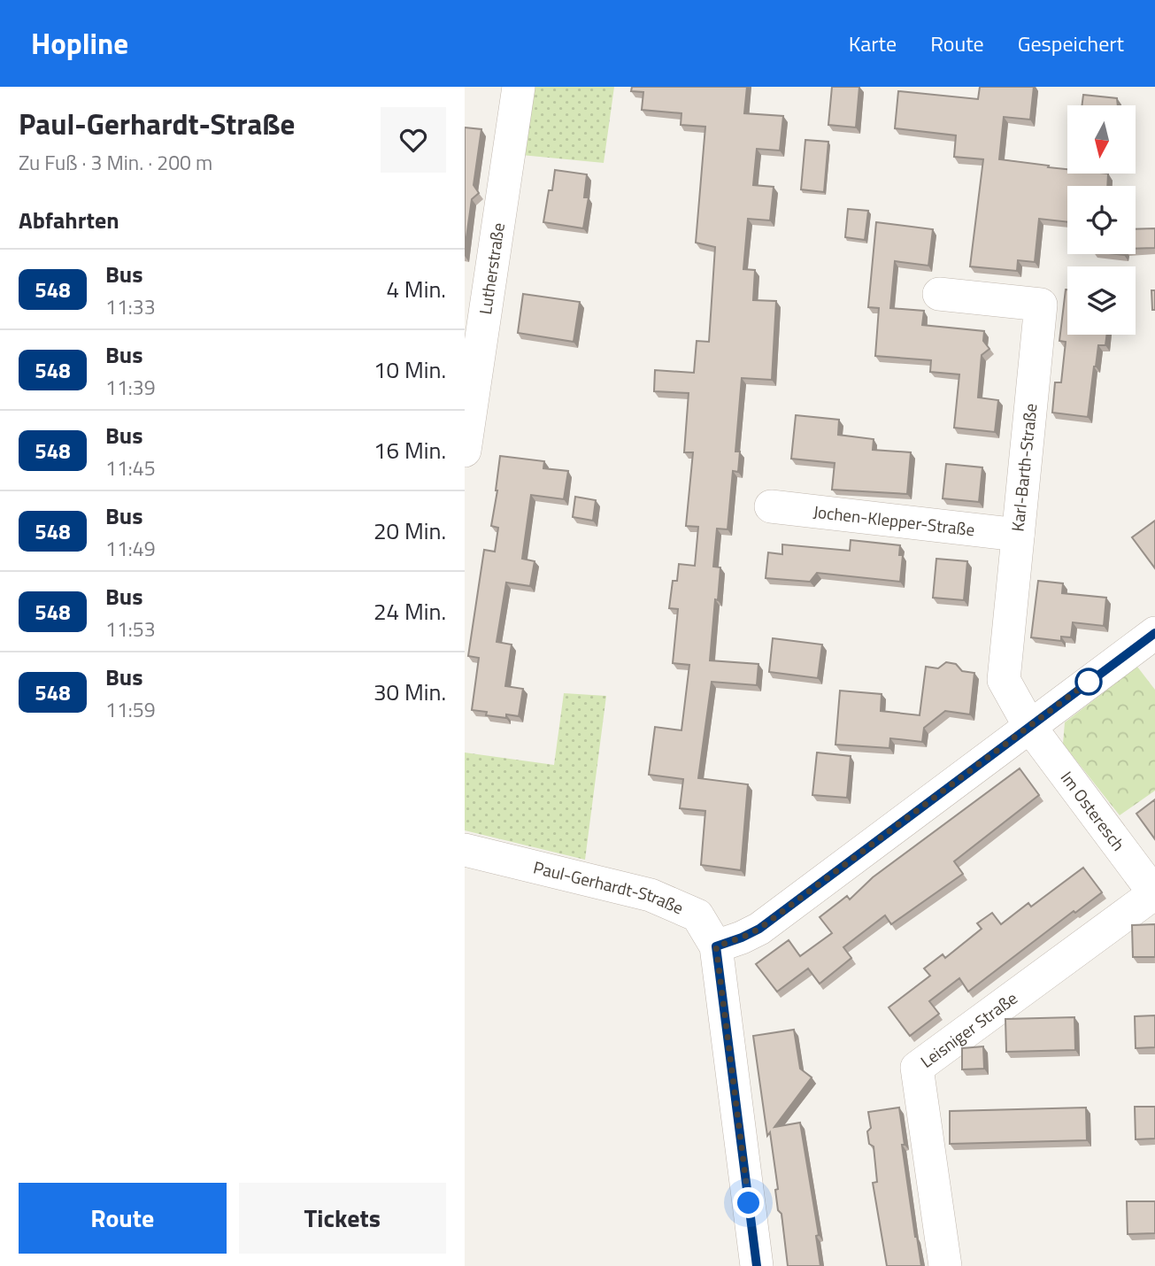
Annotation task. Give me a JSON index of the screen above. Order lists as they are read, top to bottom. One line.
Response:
{"streets":{"street":["Lutherstraße","Karl-Barth-Straße","Jochen-Klepper-Straße","Im Osteresch","Paul-Gerhardt-Straße","Leisniger Straße"]},"crossings":[["Karl-Barth-Straße","Jochen-Klepper-Straße"],["Karl-Barth-Straße","Im Osteresch"],["Im Osteresch","Leisniger Straße"]],"lines":["bus line 548"],"north":"bottom","page":{"header":"Hopline","nav":["Karte","Route","Gespeichert"],"heading":[["Paul-Gerhardt-Straße","Zu Fuß · 3 Min. · 200 m"],"Abfahrten"],"list":[{"mark":"548","name":"Bus","note":"11:33","value":"4 Min."},{"mark":"548","name":"Bus","note":"11:39","value":"10 Min."},{"mark":"548","name":"Bus","note":"11:45","value":"16 Min."},{"mark":"548","name":"Bus","note":"11:49","value":"20 Min."},{"mark":"548","name":"Bus","note":"11:53","value":"24 Min."},{"mark":"548","name":"Bus","note":"11:59","value":"30 Min."}],"buttons":["Route","Tickets"]}}
